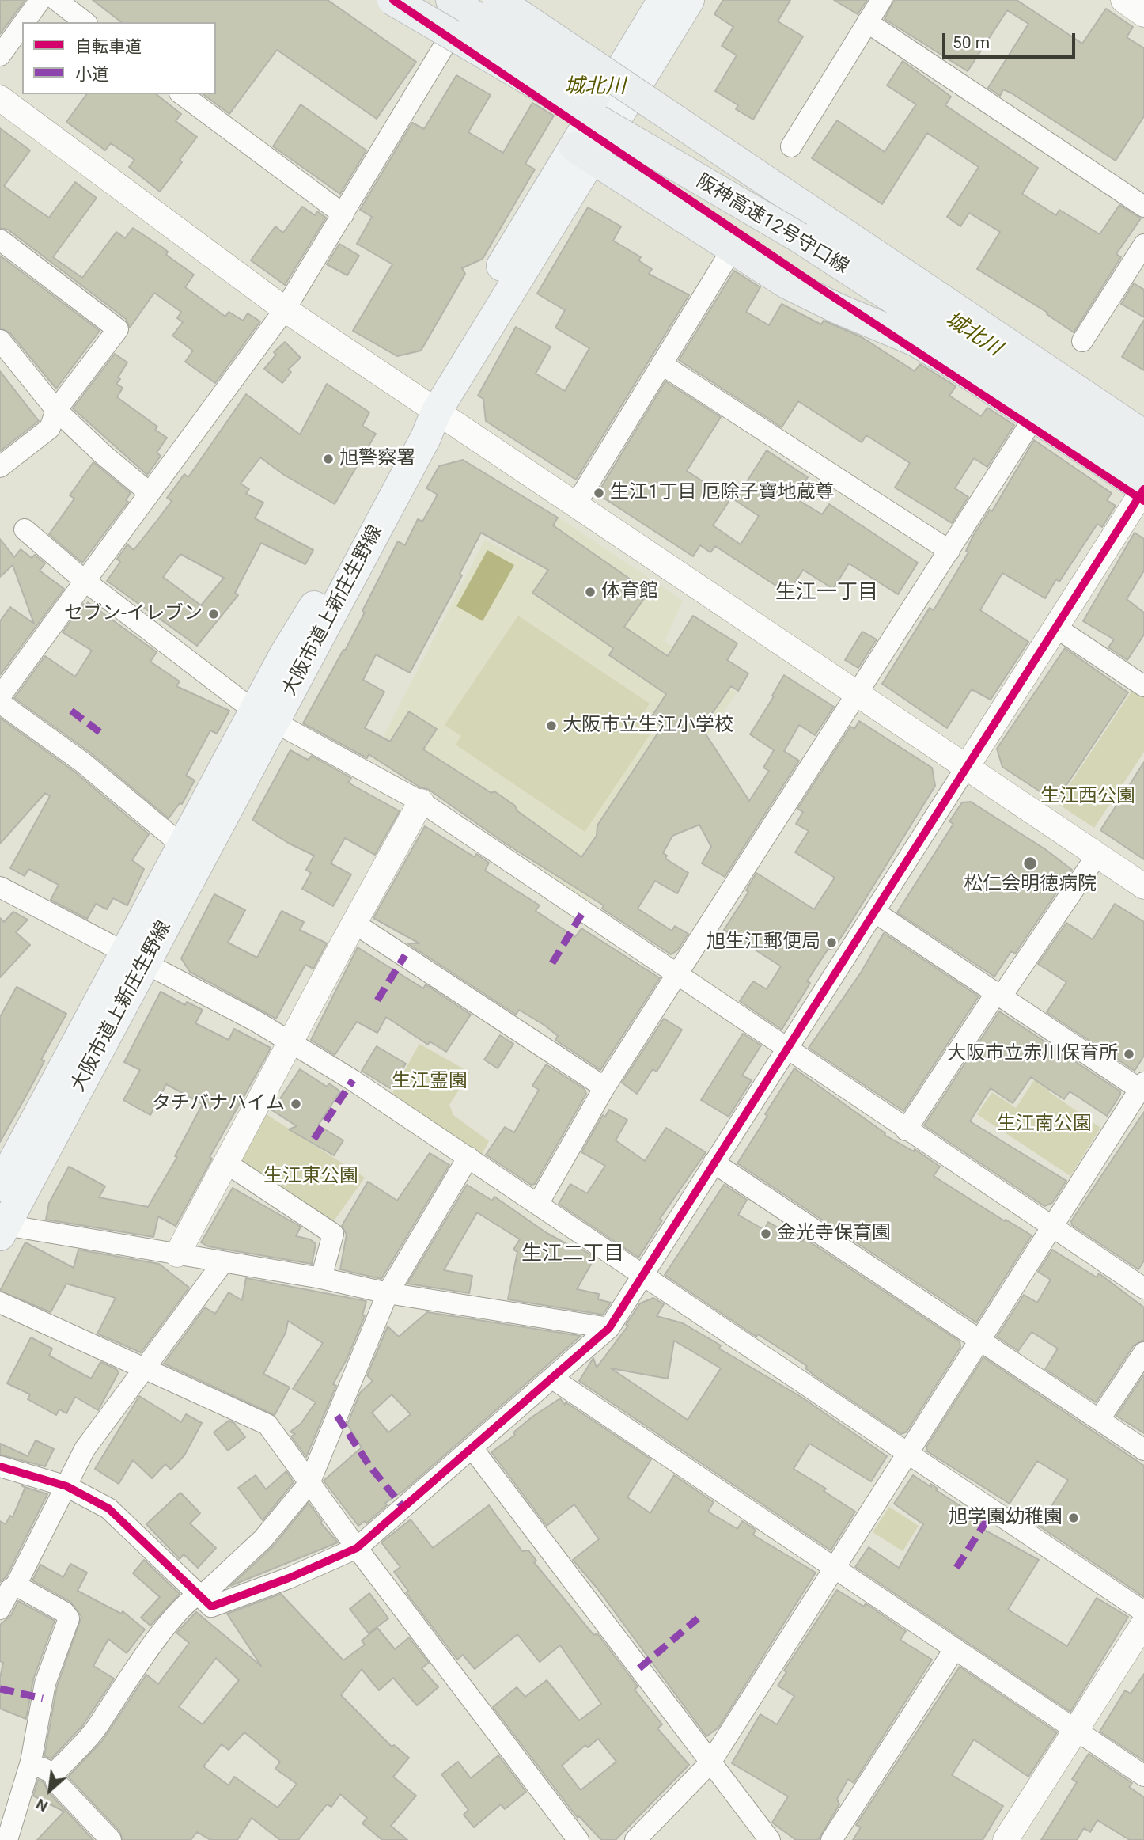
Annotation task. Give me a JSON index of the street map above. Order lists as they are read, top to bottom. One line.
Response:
{"streets":{"highway":["阪神高速12号守口線"],"main road":["大阪市道上新庄生野線"]},"districts":["生江一丁目","生江二丁目"],"water":["城北川"],"parks":["生江西公園","生江霊園","生江南公園","生江東公園"],"places":["旭警察署","生江1丁目 厄除子寶地蔵尊","体育館","セブン-イレブン","大阪市立生江小学校","松仁会明徳病院","旭生江郵便局","大阪市立赤川保育所","タチバナハイム","金光寺保育園","旭学園幼稚園"],"legend":["自転車道","小道"],"scale_bar":"50 m","north":"bottom left"}
